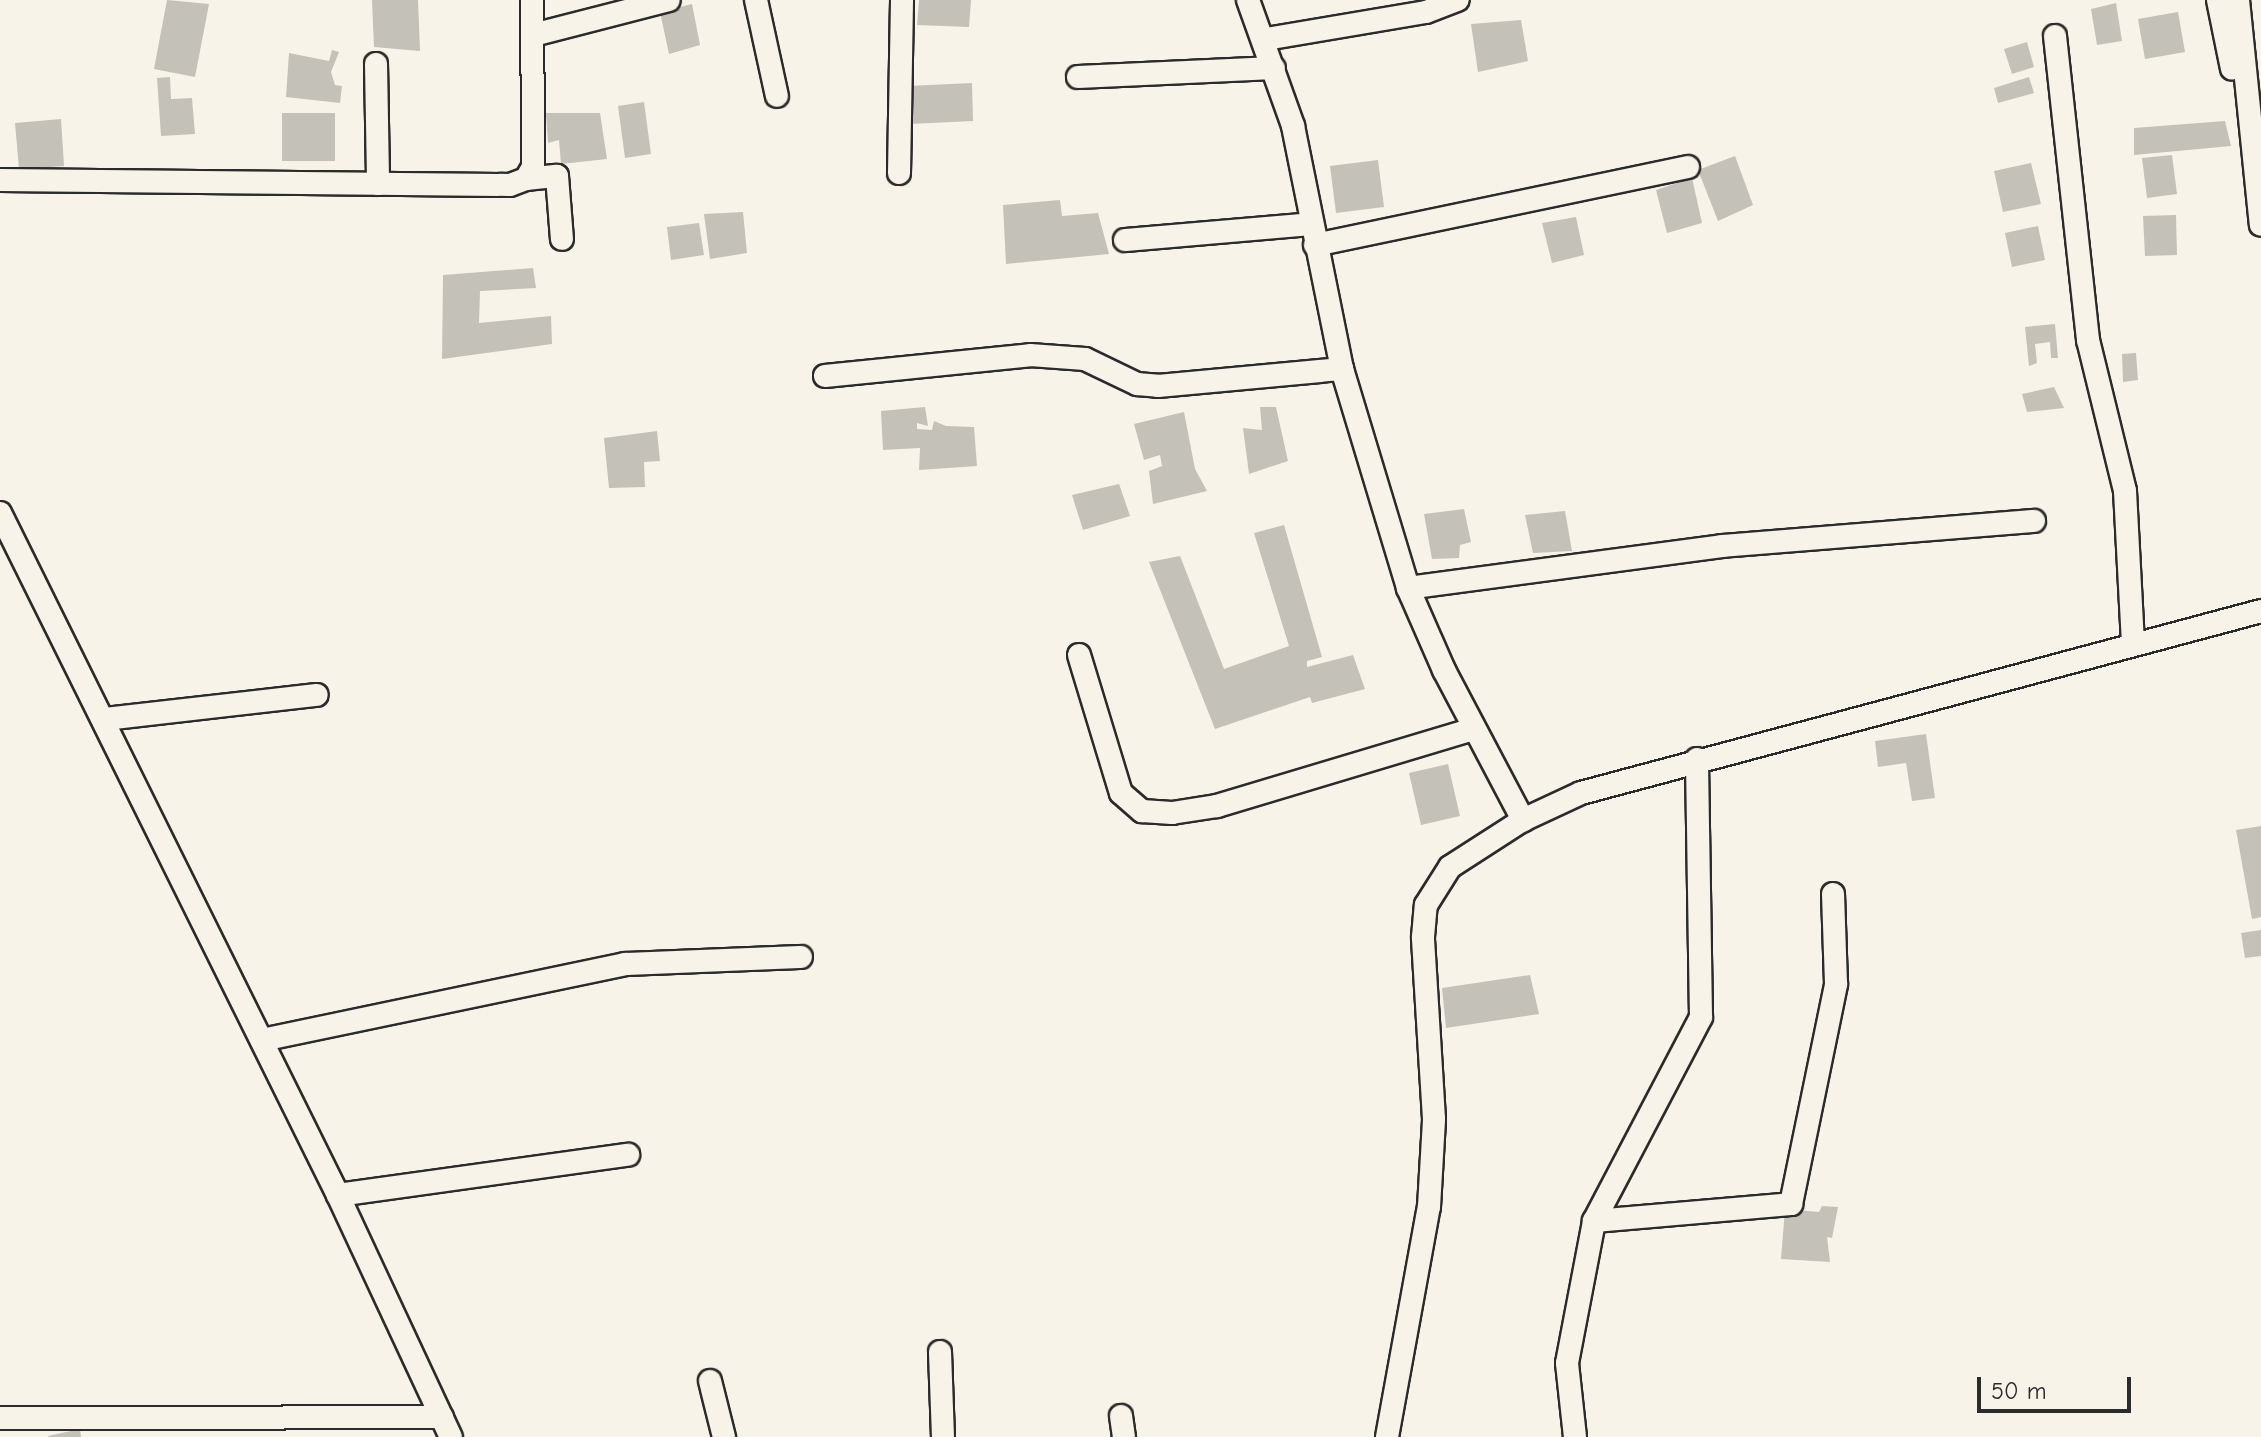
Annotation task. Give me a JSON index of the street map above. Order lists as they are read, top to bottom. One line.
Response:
{"scale_bar":"50 m"}
